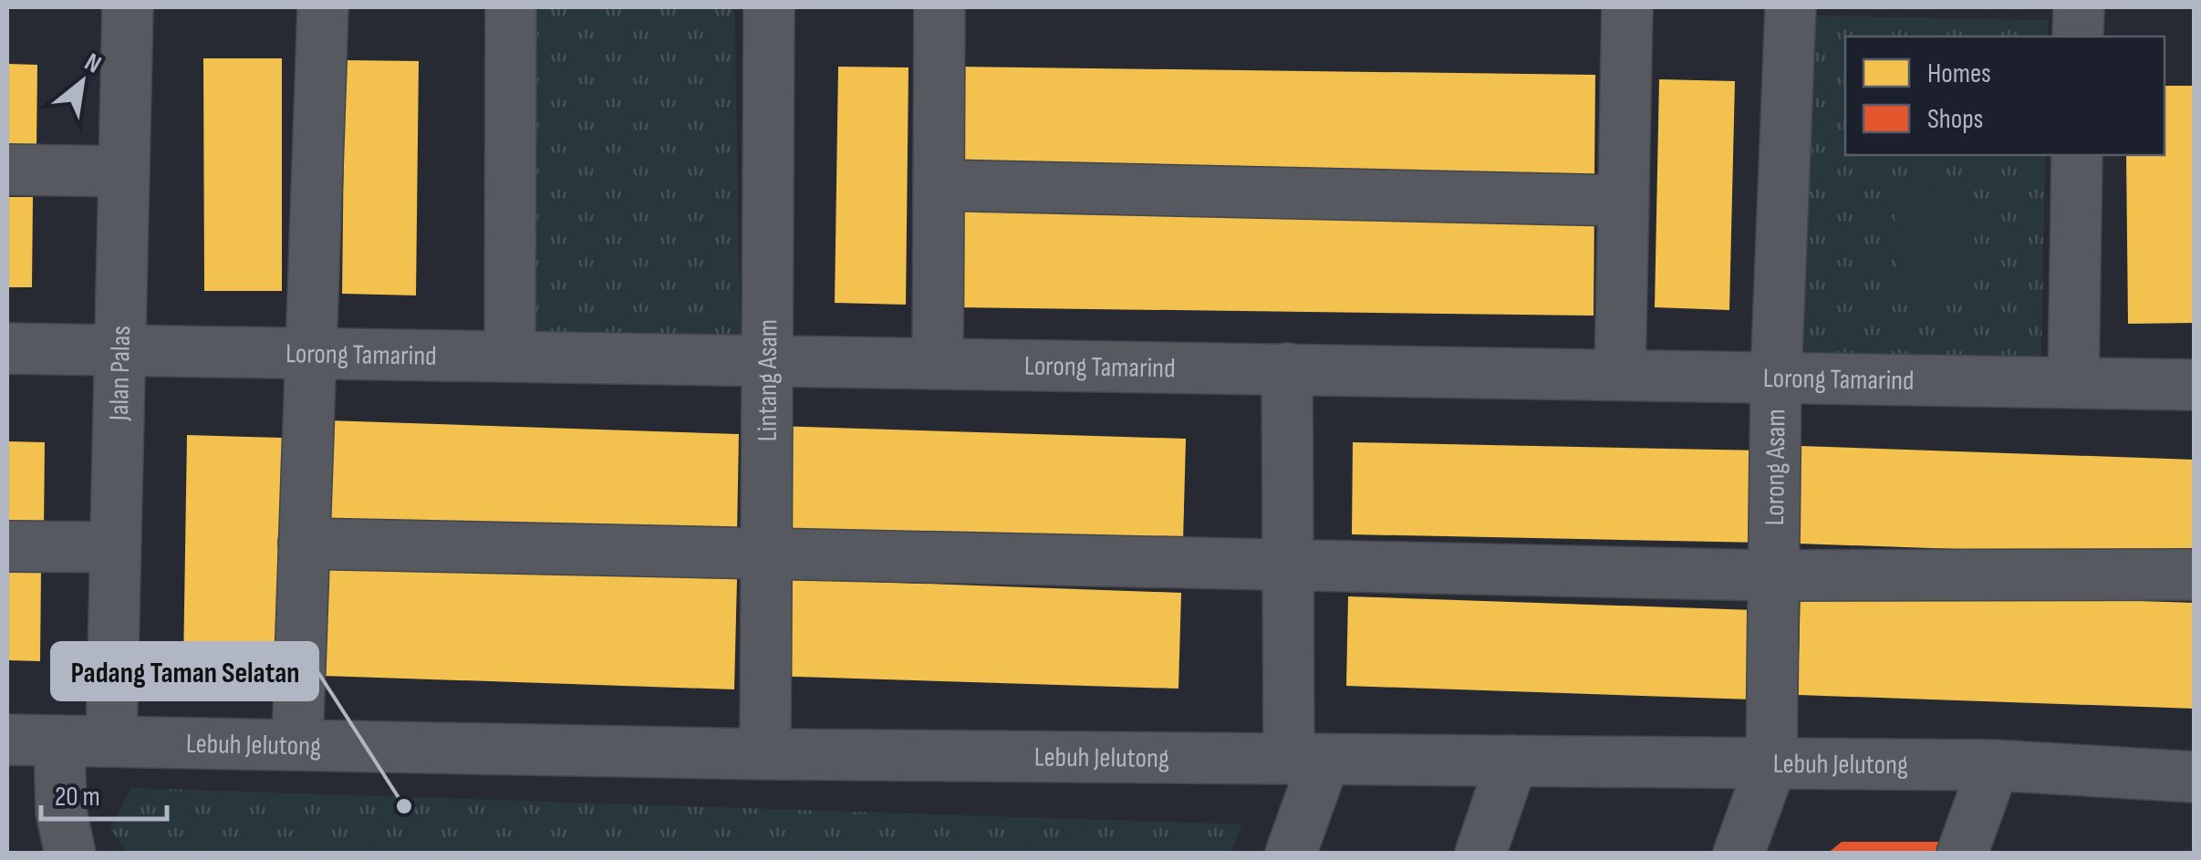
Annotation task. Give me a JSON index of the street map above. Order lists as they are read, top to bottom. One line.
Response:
{"streets":{"street":["Lorong Tamarind","Jalan Palas","Lintang Asam","Lorong Asam","Lebuh Jelutong"]},"crossings":[["Lorong Tamarind","Jalan Palas"],["Lorong Tamarind","Lintang Asam"],["Lorong Tamarind","Lorong Asam"],["Jalan Palas","Lebuh Jelutong"],["Lintang Asam","Lebuh Jelutong"],["Lorong Asam","Lebuh Jelutong"]],"places":["Padang Taman Selatan"],"legend":["Homes","Shops"],"scale_bar":"20 m","north":"top right"}
